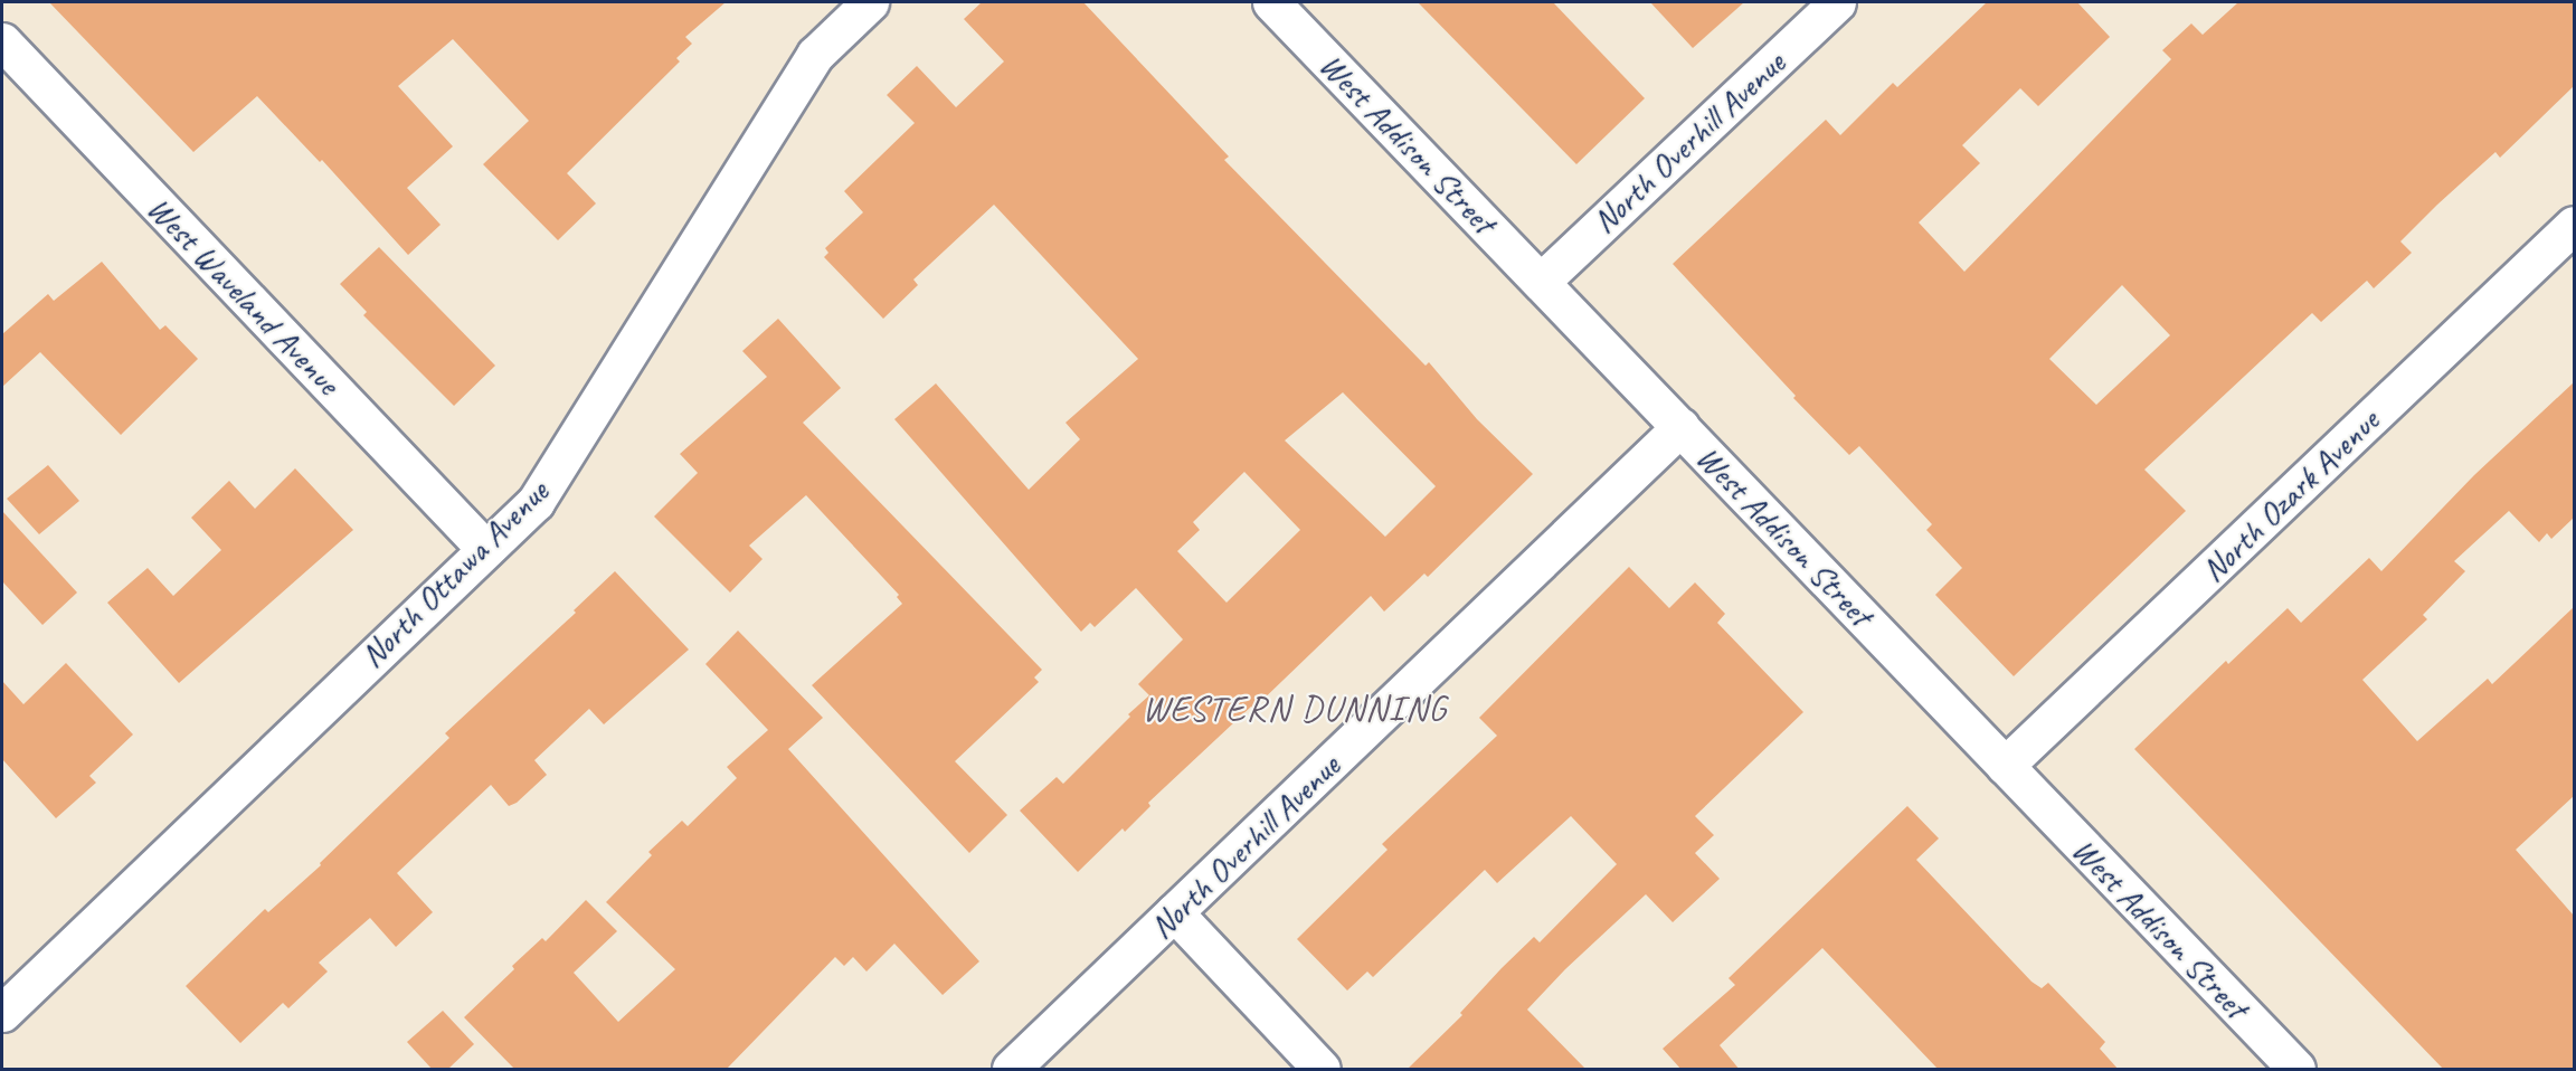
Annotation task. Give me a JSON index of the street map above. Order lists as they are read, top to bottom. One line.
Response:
{"streets":{"street":["North Overhill Avenue","West Addison Street","West Waveland Avenue","North Ozark Avenue","North Ottawa Avenue"]},"crossings":[["North Overhill Avenue","West Addison Street"],["West Addison Street","North Ozark Avenue"],["West Waveland Avenue","North Ottawa Avenue"]],"districts":["WESTERN DUNNING"]}
